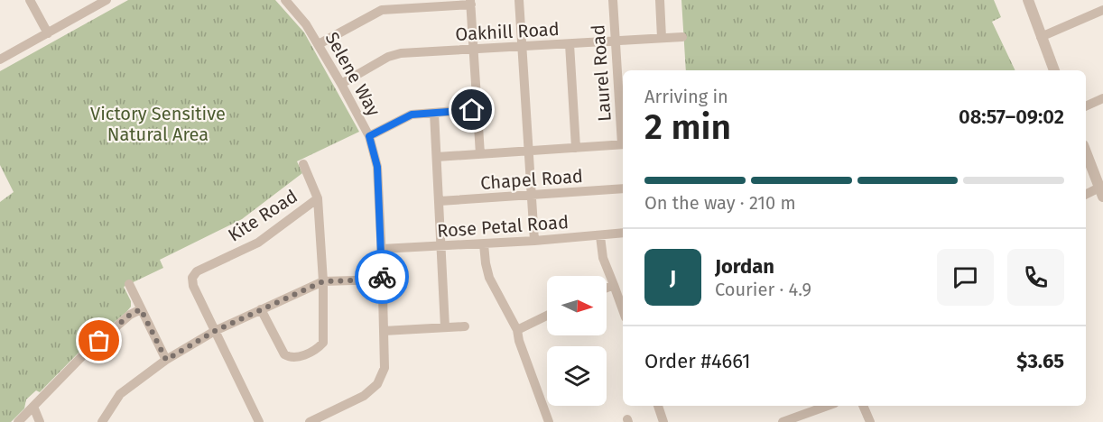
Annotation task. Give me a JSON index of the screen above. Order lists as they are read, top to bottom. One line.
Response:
{"streets":{"street":["Oakhill Road","Laurel Road","Selene Way","Chapel Road","Kite Road","Rose Petal Road"]},"crossings":[["Oakhill Road","Laurel Road"],["Oakhill Road","Selene Way"],["Selene Way","Rose Petal Road"]],"parks":["Victory Sensitive Natural Area"],"north":"right","page":{"heading":["2 min","Arriving in","08:57–09:02"],"panel":["Jordan","Courier · 4.9","Order #4661","$3.65"],"bar":"On the way · 210 m","round":"J"}}
